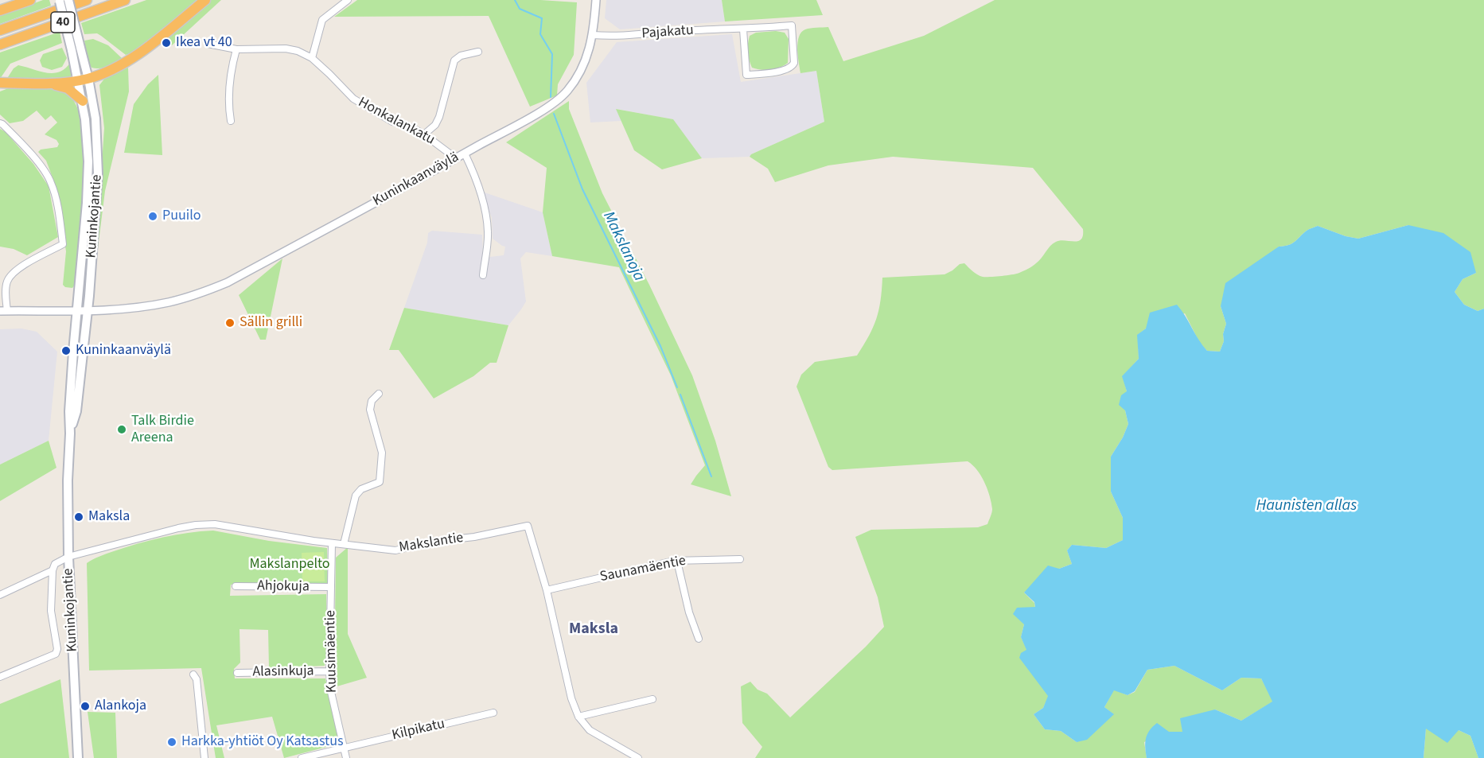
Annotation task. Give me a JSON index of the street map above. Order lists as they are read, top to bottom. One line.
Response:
{"streets":{"highway":["40"],"main road":["Kuninkojantie"],"street":["Pajakatu","Honkalankatu","Kuninkaanväylä","Makslantie","Saunamäentie","Ahjokuja","Kuusimäentie","Alasinkuja","Kilpikatu"]},"crossings":[["Pajakatu","Kuninkaanväylä"],["Honkalankatu","Kuninkaanväylä"],["Kuninkaanväylä","Kuninkojantie"],["Kuninkojantie","Makslantie"],["Makslantie","Saunamäentie"],["Makslantie","Kuusimäentie"],["Ahjokuja","Kuusimäentie"],["Kuusimäentie","Alasinkuja"],["Kuusimäentie","Kilpikatu"]],"districts":["Maksla"],"water":["Makslanoja","Haunisten allas"],"parks":["Makslanpelto"],"places":["Ikea vt 40","Puuilo","Sällin grilli","Kuninkaanväylä","Talk Birdie Areena","Maksla","Alankoja","Harkka-yhtiöt Oy Katsastus"]}
